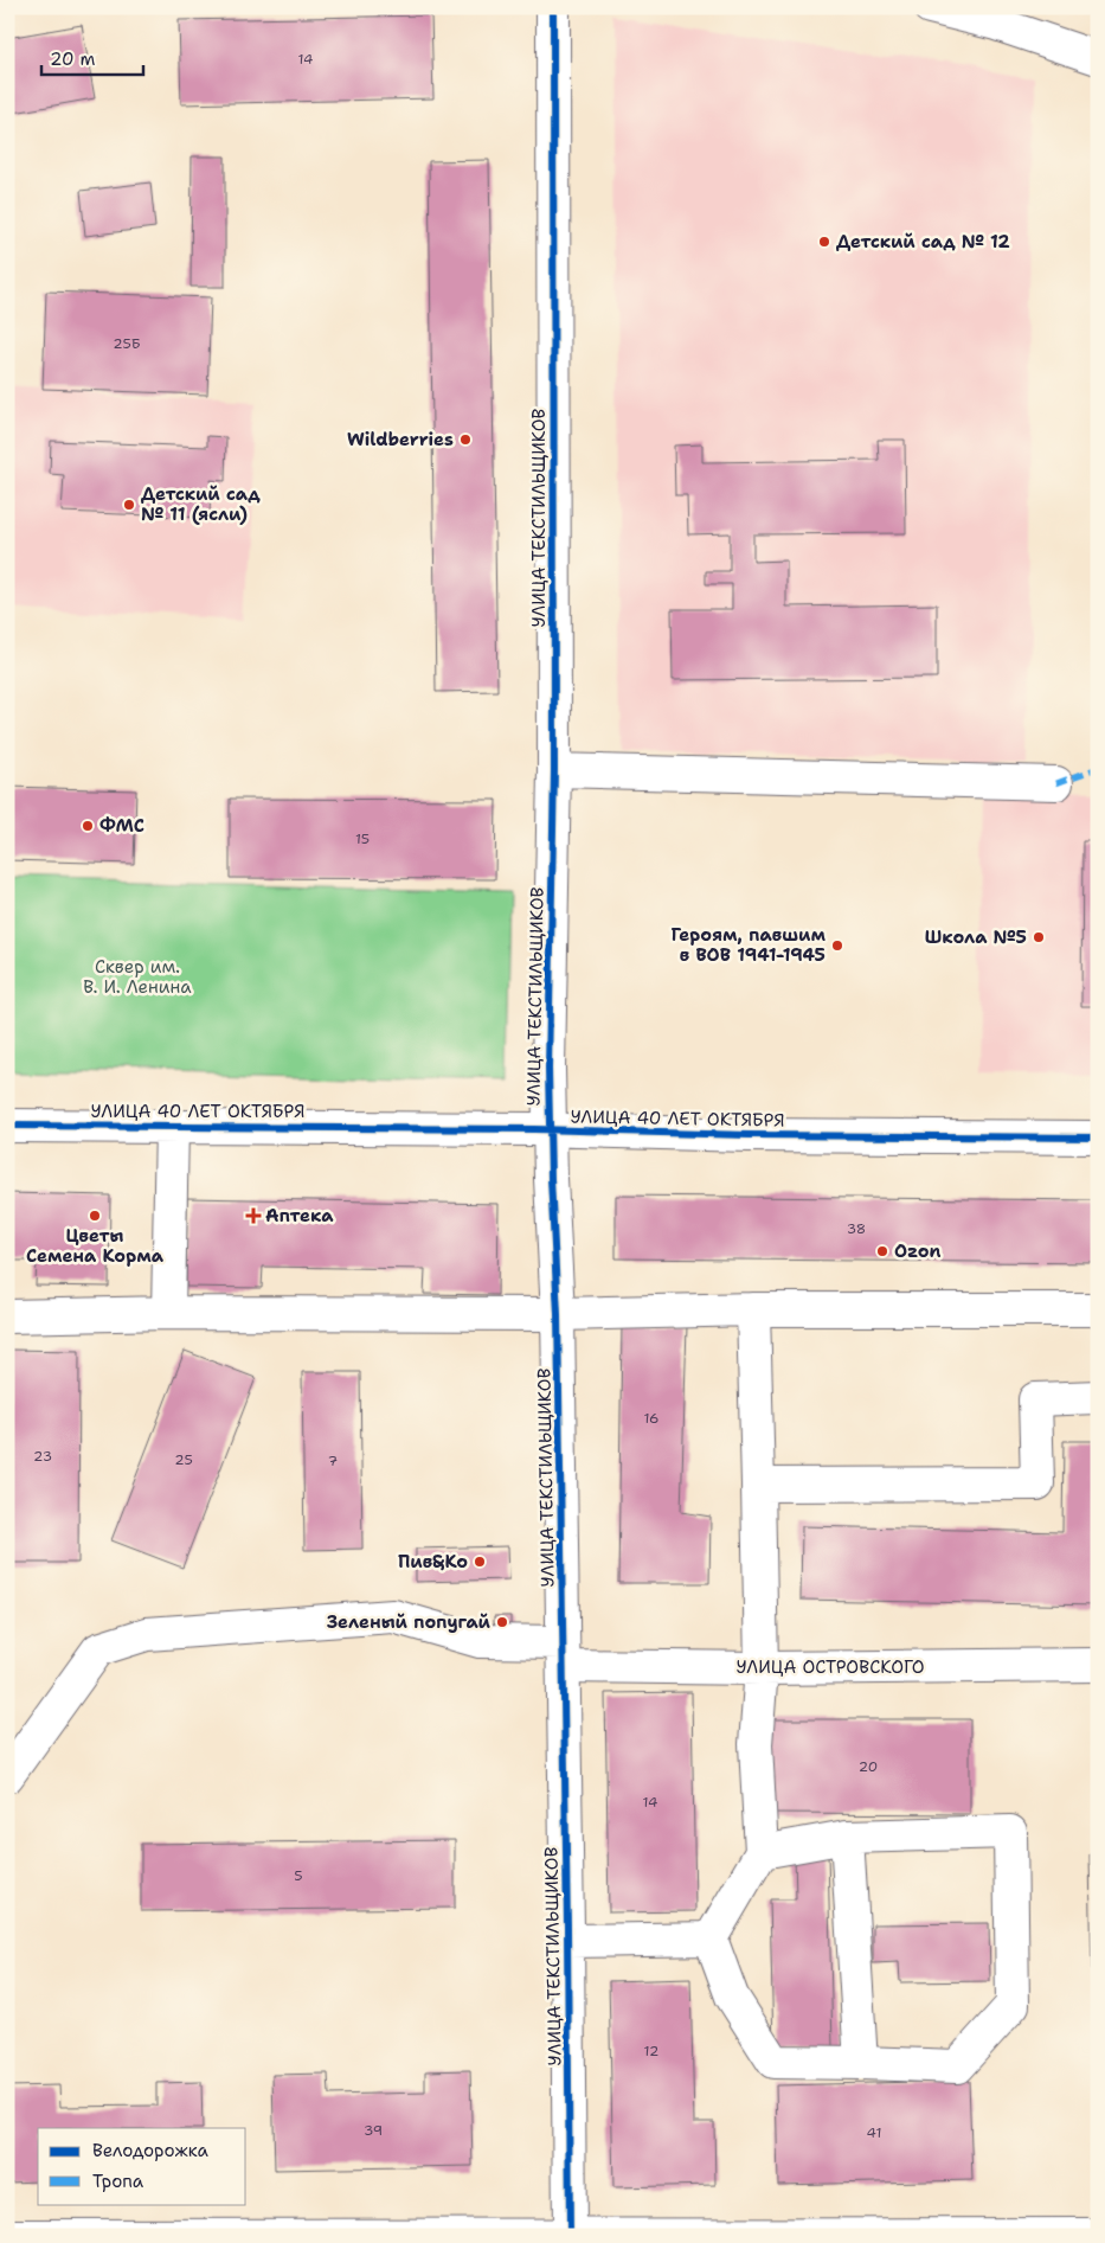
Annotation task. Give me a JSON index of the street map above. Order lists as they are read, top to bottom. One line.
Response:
{"streets":{"street":["УЛИЦА ТЕКСТИЛЬЩИКОВ","УЛИЦА 40 ЛЕТ ОКТЯБРЯ","УЛИЦА ОСТРОВСКОГО"]},"crossings":[["УЛИЦА ТЕКСТИЛЬЩИКОВ","УЛИЦА 40 ЛЕТ ОКТЯБРЯ"],["УЛИЦА ТЕКСТИЛЬЩИКОВ","УЛИЦА ОСТРОВСКОГО"]],"parks":["Сквер им. В. И. Ленина"],"places":{"other":["Детский сад № 12","Wildberries","Детский сад № 11 (ясли)","ФМС","Школа №5","Героям, павшим в ВОВ 1941-1945","Цветы Семена Корма","Ozon","Пив&Ко","Зеленый попугай"],"health":["Аптека"]},"house_numbers":["14","25Б","15","38","16","23","25","7","20","14","5","12","39","41"],"legend":["Велодорожка","Тропа"],"scale_bar":"20 m"}
